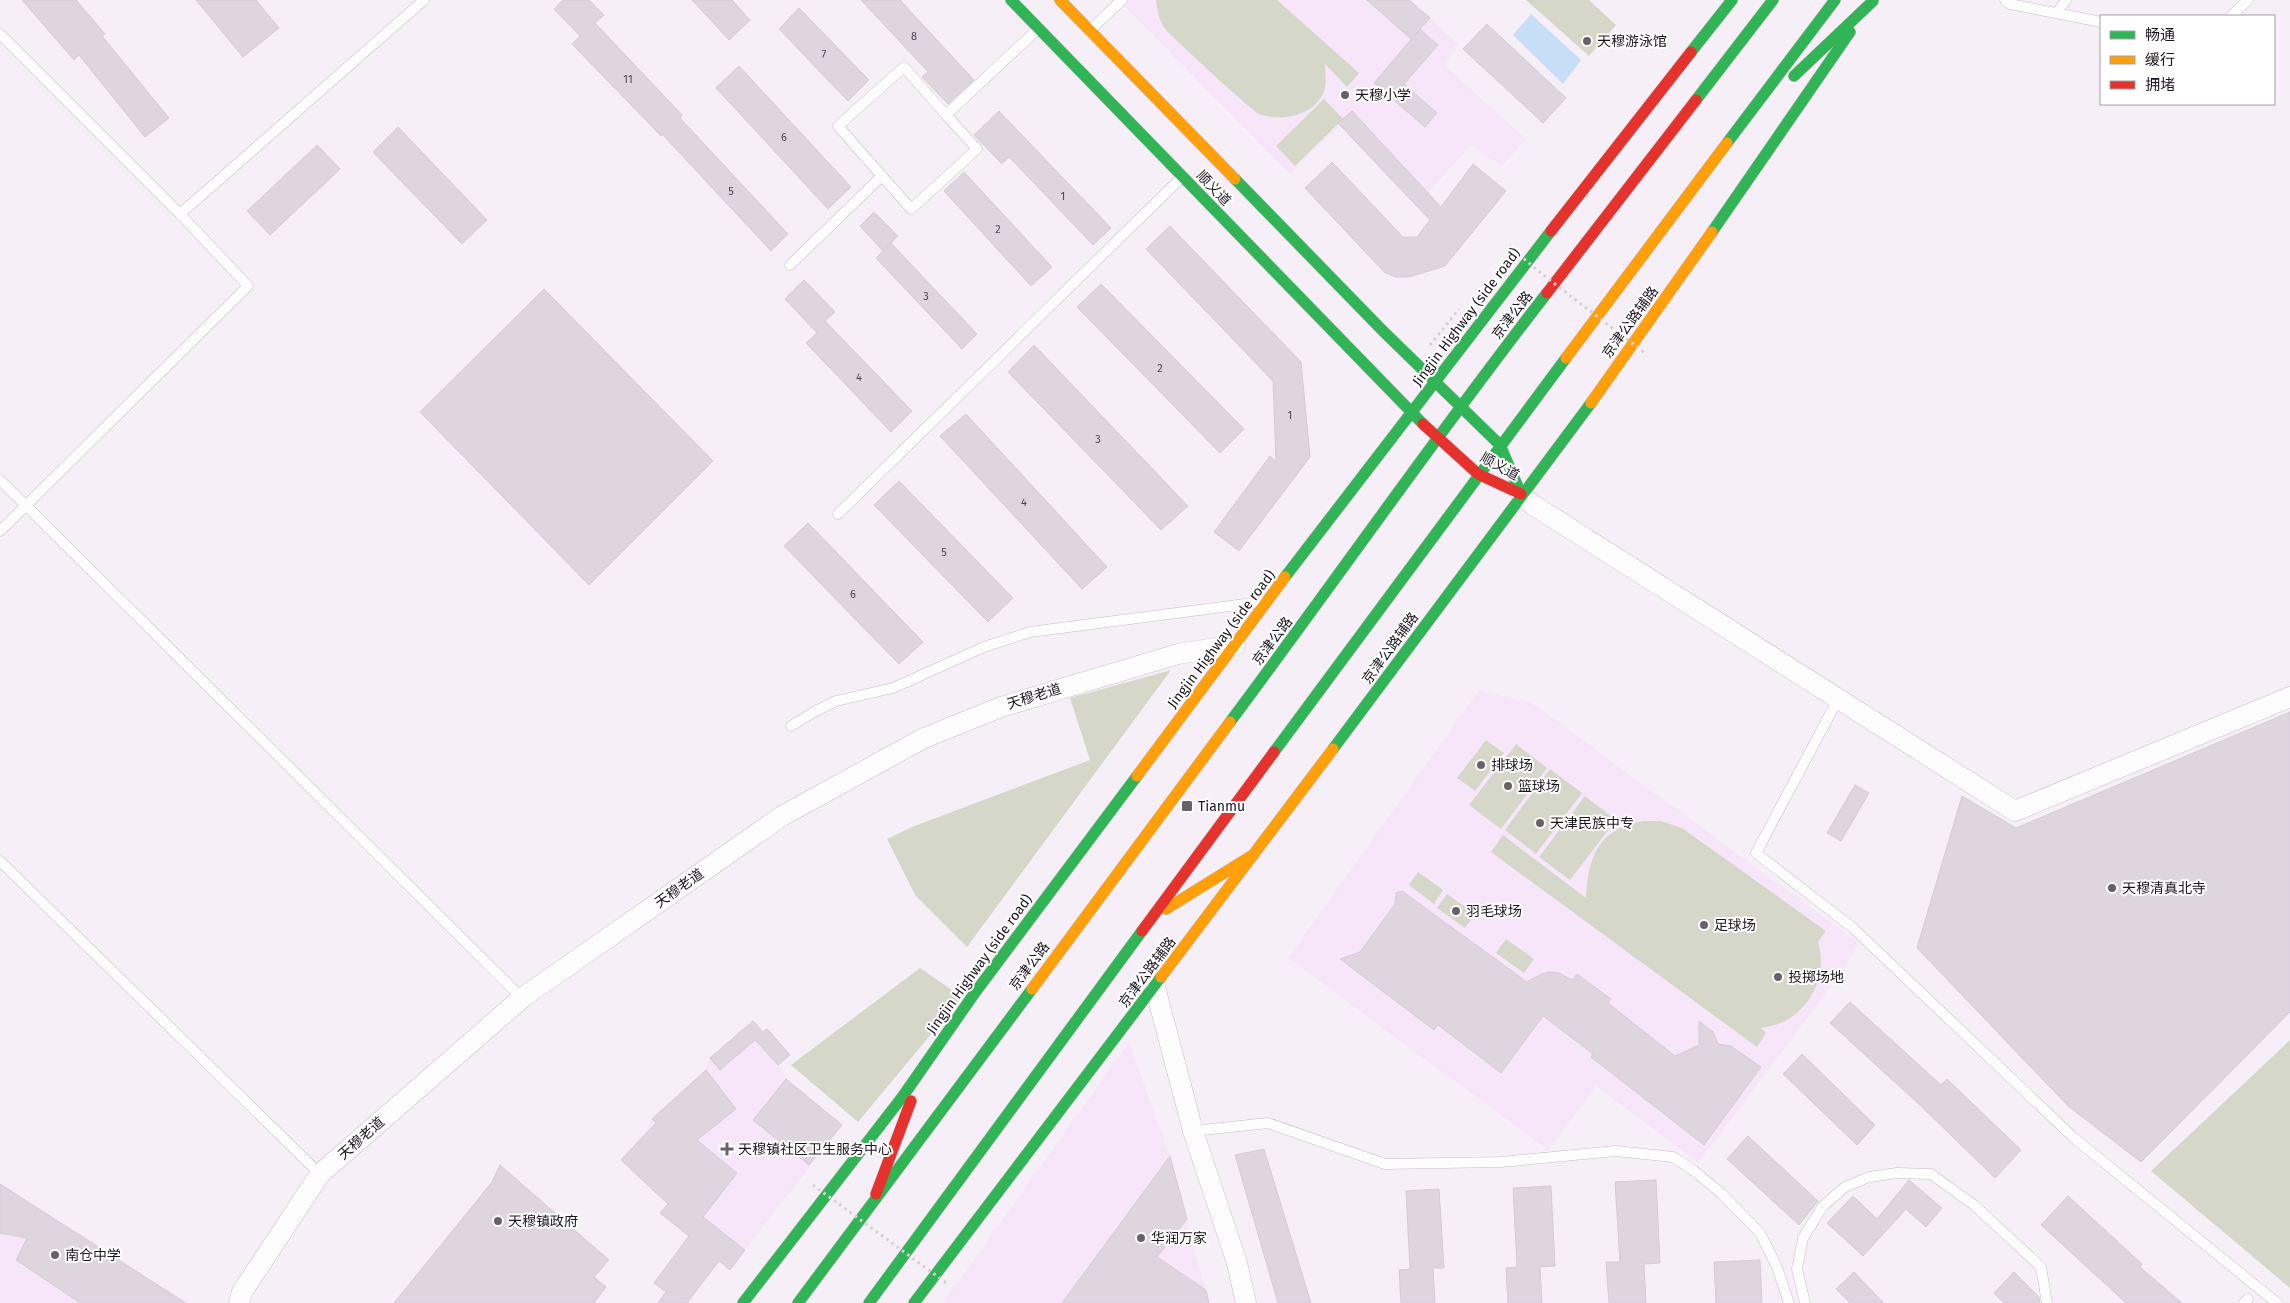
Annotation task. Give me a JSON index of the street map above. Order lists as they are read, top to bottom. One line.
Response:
{"streets":{"main road":["顺义道","京津公路","Jingjin Highway (side road)","京津公路辅路"],"street":["天穆老道"]},"crossings":[["顺义道","京津公路"],["顺义道","Jingjin Highway (side road)"],["顺义道","京津公路辅路"],["Jingjin Highway (side road)","天穆老道"]],"places":{"other":["天穆游泳馆","天穆小学","排球场","篮球场","天津民族中专","天穆清真北寺","羽毛球场","足球场","投掷场地","天穆镇政府","华润万家","南仓中学"],"transit":["Tianmu"],"health":["天穆镇社区卫生服务中心"]},"house_numbers":["8","7","11","6","5","1","2","3","2","4","1","3","4","5","6"],"legend":["畅通","缓行","拥堵"]}
